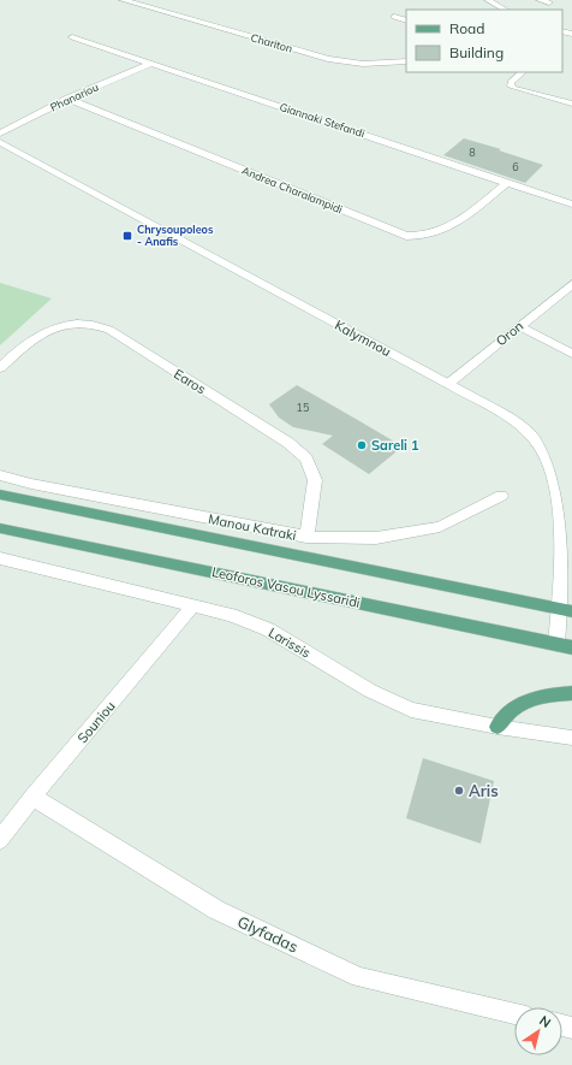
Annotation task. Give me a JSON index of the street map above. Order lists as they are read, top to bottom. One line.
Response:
{"streets":{"main road":["Leoforos Vasou Lyssaridi"],"street":["Chariton","Phanariou","Giannaki Stefandi","Andrea Charalampidi","Oron","Kalymnou","Earos","Manou Katraki","Larissis","Souniou","Glyfadas"]},"crossings":[["Phanariou","Giannaki Stefandi"],["Phanariou","Andrea Charalampidi"],["Giannaki Stefandi","Andrea Charalampidi"],["Oron","Kalymnou"],["Kalymnou","Leoforos Vasou Lyssaridi"],["Earos","Manou Katraki"],["Larissis","Souniou"],["Souniou","Glyfadas"]],"places":{"transit":["Chrysoupoleos - Anafis"],"other":["Sareli 1","Aris"]},"house_numbers":["8","6","15"],"legend":["Road","Building"],"north":"top right"}
